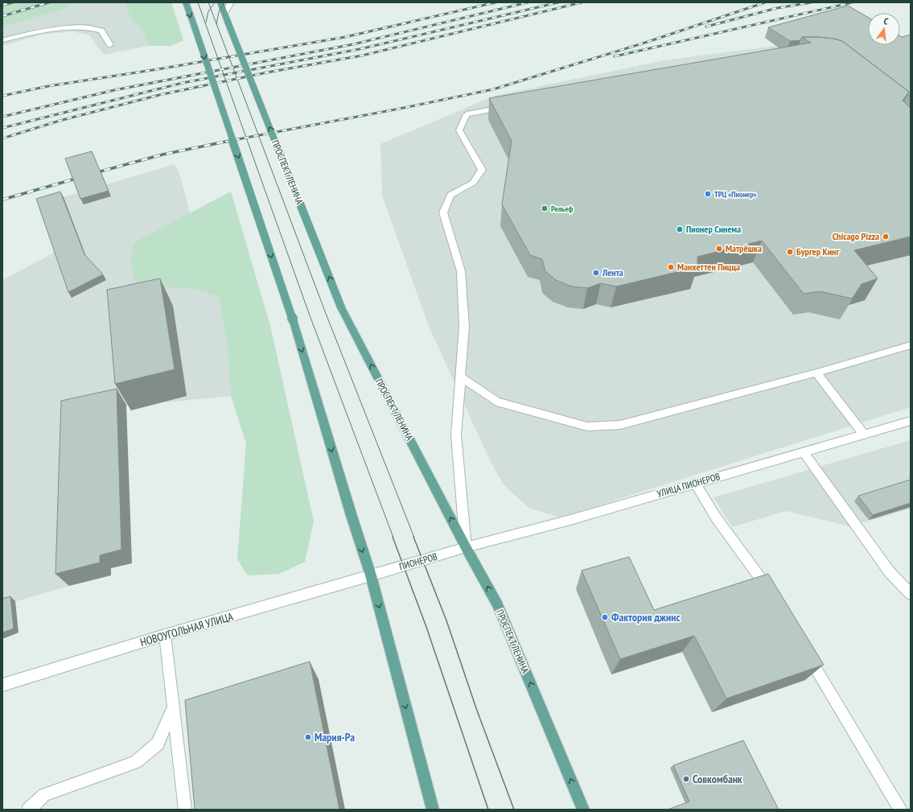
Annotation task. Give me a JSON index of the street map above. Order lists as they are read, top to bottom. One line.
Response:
{"streets":{"main road":["ПРОСПЕКТ ЛЕНИНА"],"street":["УЛИЦА ПИОНЕРОВ","ПИОНЕРОВ","НОВОУГОЛЬНАЯ УЛИЦА"]},"crossings":[["ПРОСПЕКТ ЛЕНИНА","УЛИЦА ПИОНЕРОВ"],["ПРОСПЕКТ ЛЕНИНА","ПИОНЕРОВ"],["УЛИЦА ПИОНЕРОВ","ПИОНЕРОВ"],["ПИОНЕРОВ","НОВОУГОЛЬНАЯ УЛИЦА"]],"places":["ТРЦ «Пионер»","Рельеф","Пионер Синема","Chicago Pizza","Матрёшка","Бургер Кинг","Манхеттен Пицца","Лента","Фактория джинс","Мария-Ра","Совкомбанк"],"north":"top"}
